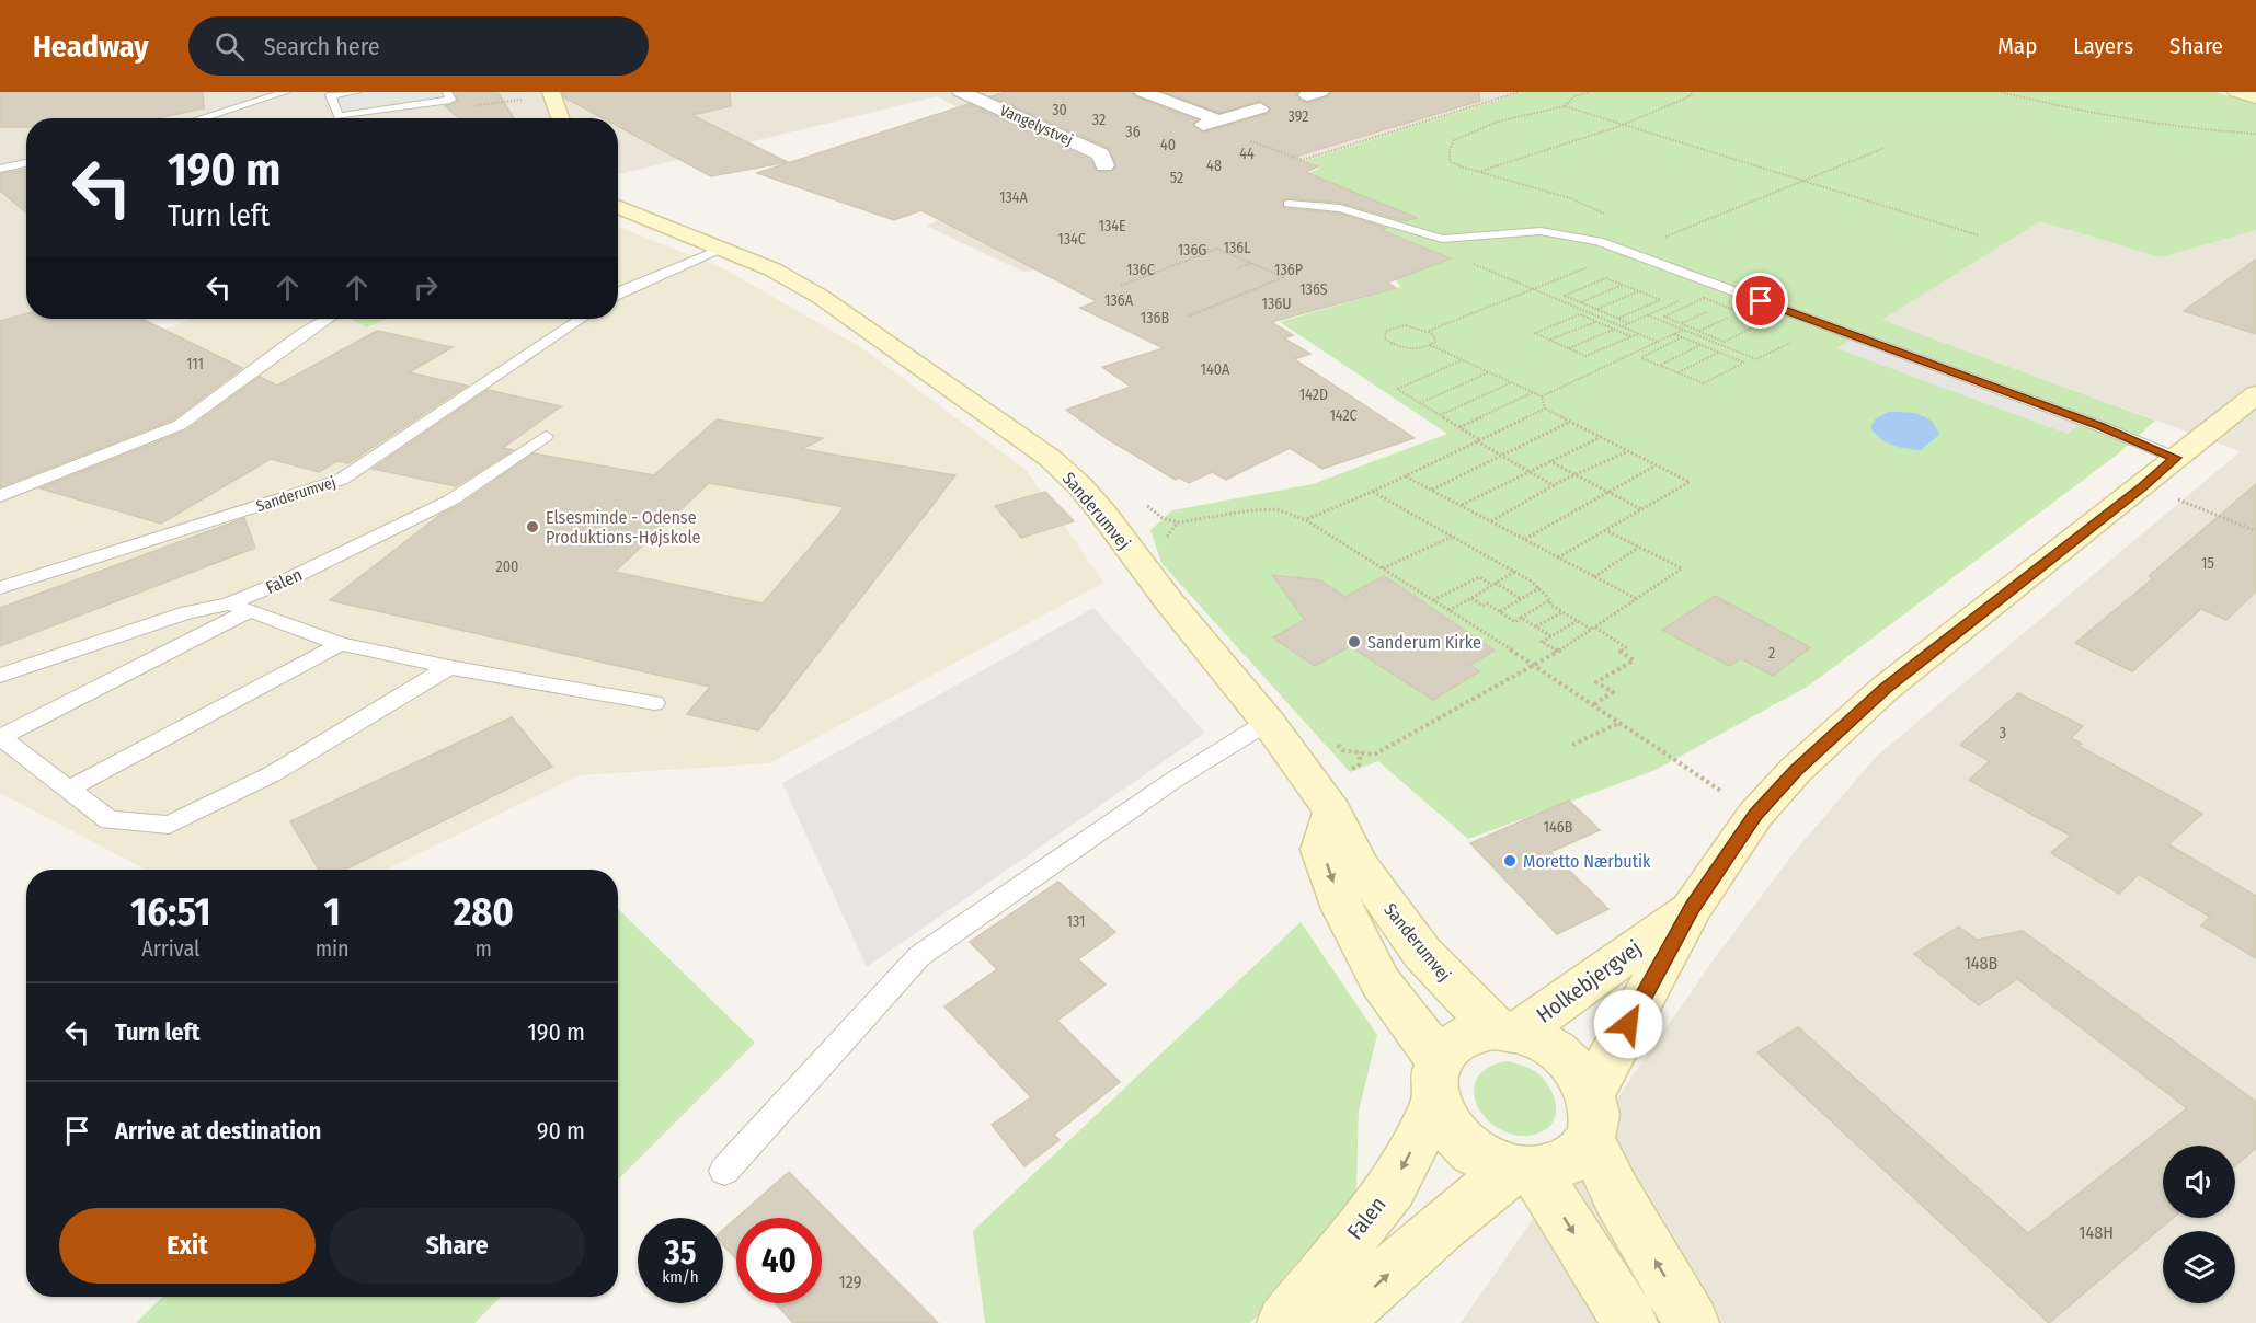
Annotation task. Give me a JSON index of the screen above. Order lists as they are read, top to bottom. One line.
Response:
{"streets":{"street":["Vangelystvej","Sanderumvej","Falen","Holkebjergvej"]},"crossings":[["Sanderumvej","Falen"],["Sanderumvej","Holkebjergvej"],["Falen","Holkebjergvej"]],"places":["Elsesminde - Odense Produktions-Højskole","Sanderum Kirke","Moretto Nærbutik"],"house_numbers":["30","392","32","36","40","44","48","52","134A","134E","134C","136L","136G","136C","136P","136S","136A","136U","136B","111","140A","142D","142C","15","200","2","3","146B","131","148B","148H","129"],"page":{"header":"Headway","search":"Search here","nav":["Map","Layers","Share"],"turn":["190 m","Turn left"],"eta":["16:51","Arrival","1","min","280","m"],"list":[{"name":"Turn left","value":"190 m"},{"name":"Arrive at destination","value":"90 m"}],"buttons":["Exit","Share"],"speed":"35 km/h","limit":"40"}}
